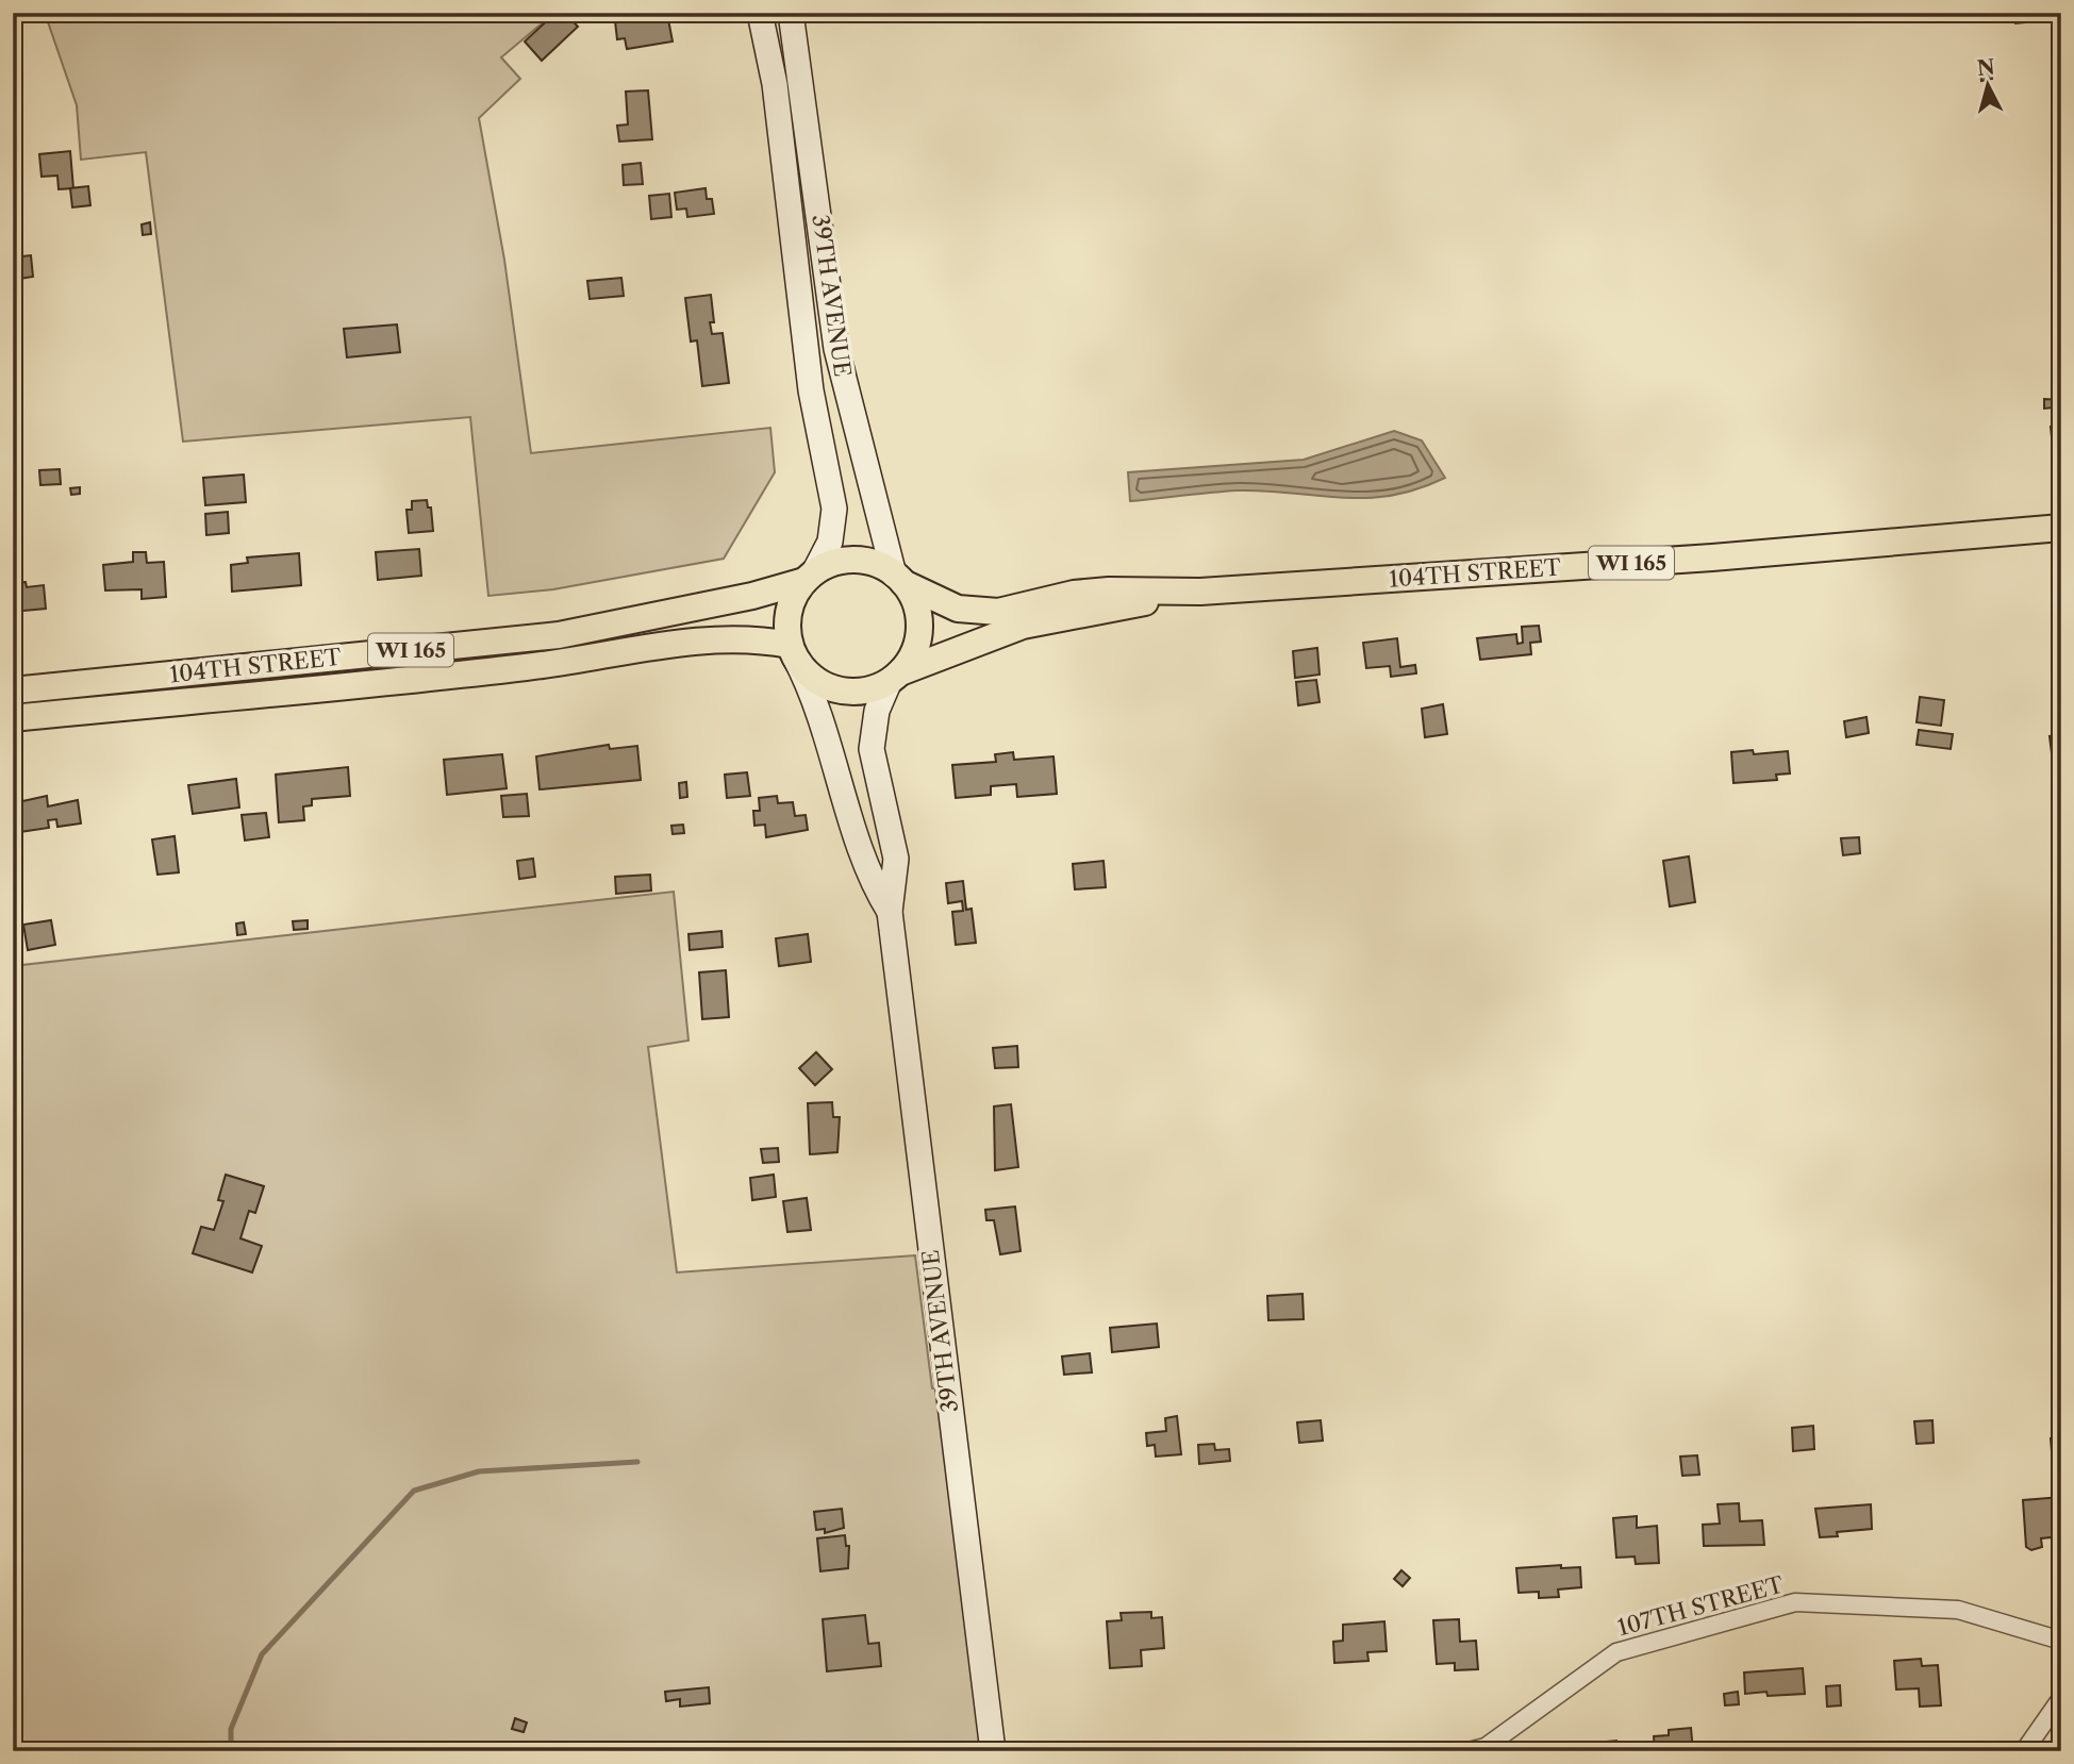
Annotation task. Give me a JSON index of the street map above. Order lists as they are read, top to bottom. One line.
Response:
{"streets":{"main road":["39TH AVENUE","WI 165","104TH STREET"],"street":["107TH STREET"]},"crossings":[["39TH AVENUE","WI 165"],["39TH AVENUE","104TH STREET"],["WI 165","104TH STREET"]],"north":"top"}
